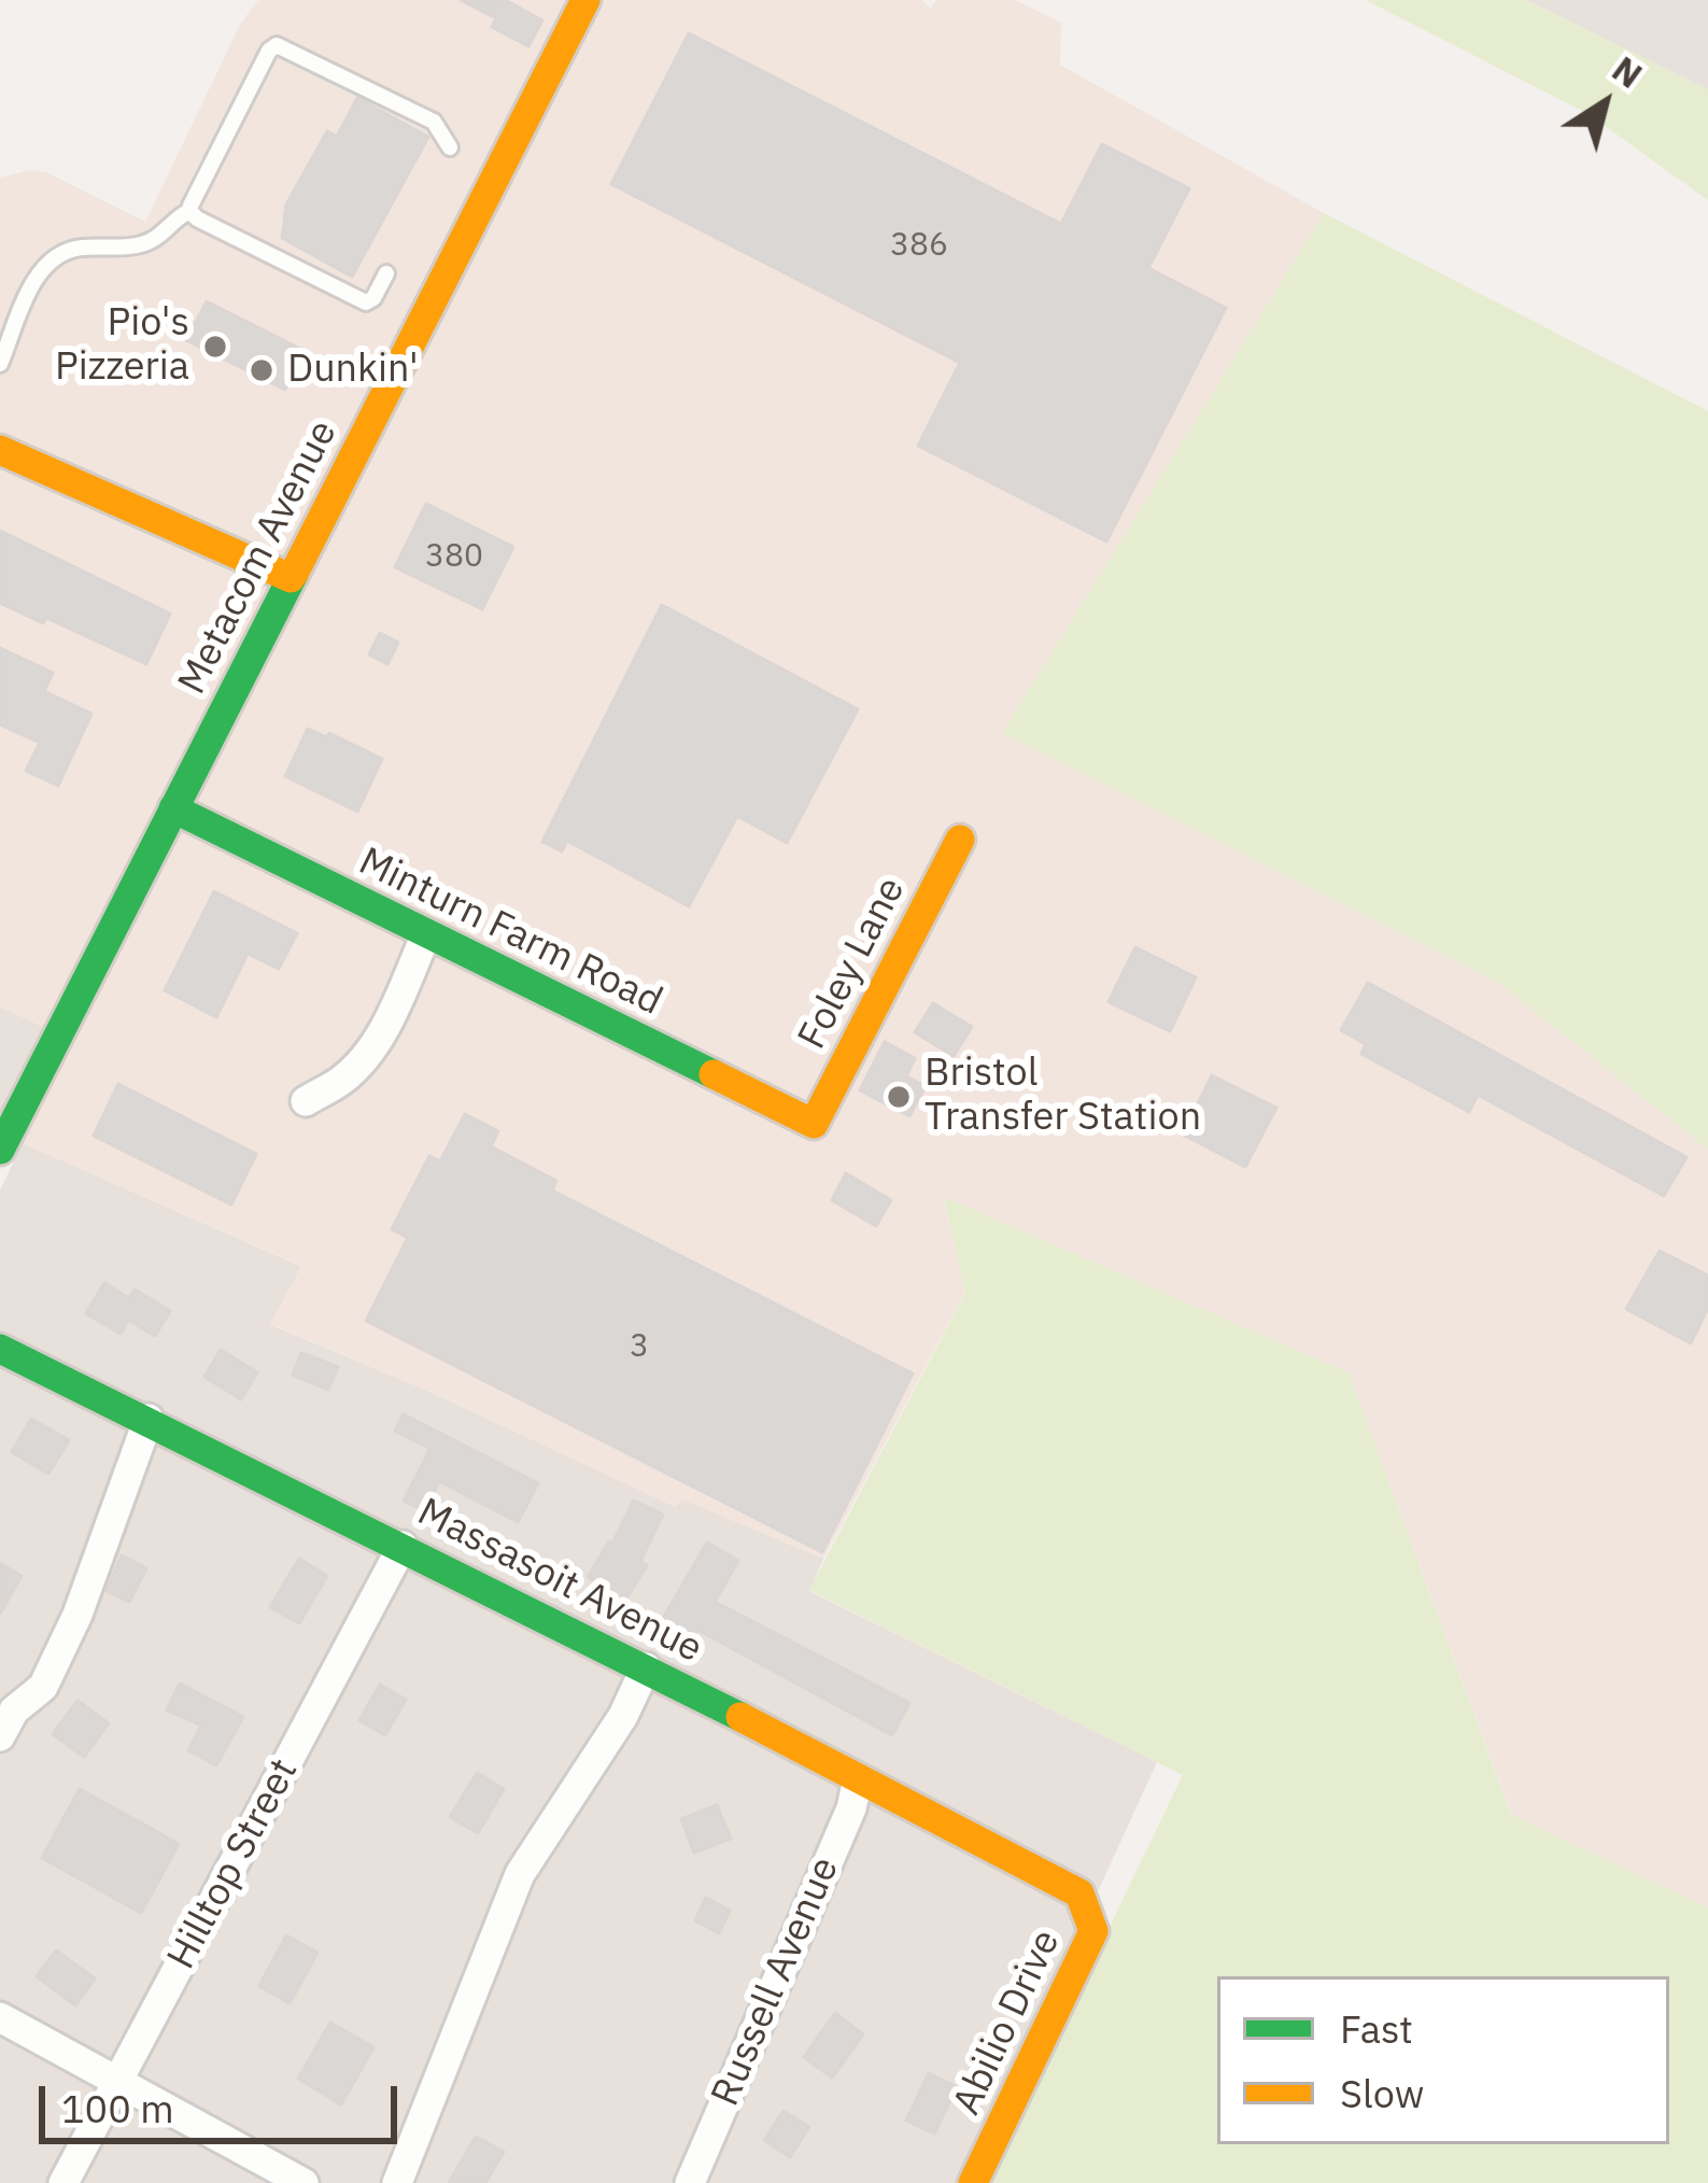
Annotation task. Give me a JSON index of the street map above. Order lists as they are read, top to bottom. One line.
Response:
{"streets":{"street":["Metacom Avenue","Minturn Farm Road","Foley Lane","Massasoit Avenue","Hilltop Street","Russell Avenue","Abilio Drive"]},"crossings":[["Metacom Avenue","Minturn Farm Road"],["Minturn Farm Road","Foley Lane"],["Massasoit Avenue","Hilltop Street"],["Massasoit Avenue","Russell Avenue"],["Massasoit Avenue","Abilio Drive"]],"places":["Pio's Pizzeria","Dunkin'","Bristol Transfer Station"],"house_numbers":["386","380","3"],"legend":["Fast","Slow"],"scale_bar":"100 m","north":"top right"}
